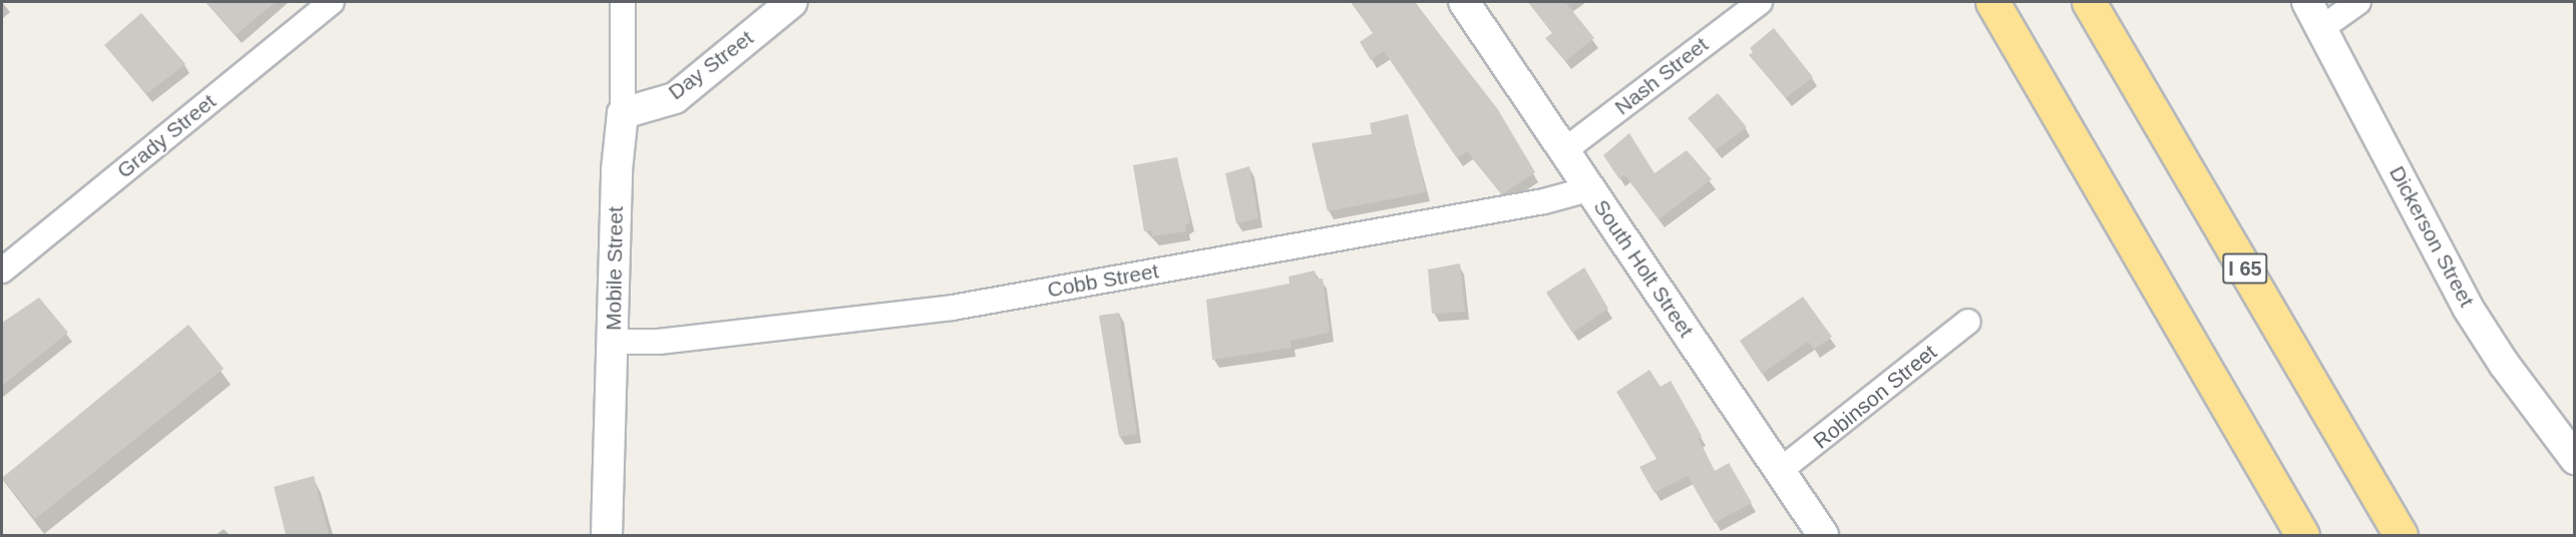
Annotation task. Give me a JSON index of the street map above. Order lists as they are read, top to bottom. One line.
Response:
{"streets":{"highway":["I 65"],"street":["Day Street","Nash Street","Grady Street","Dickerson Street","Mobile Street","South Holt Street","Cobb Street","Robinson Street"]},"crossings":[["Day Street","Mobile Street"],["Nash Street","South Holt Street"],["Mobile Street","Cobb Street"],["South Holt Street","Cobb Street"],["South Holt Street","Robinson Street"]]}
